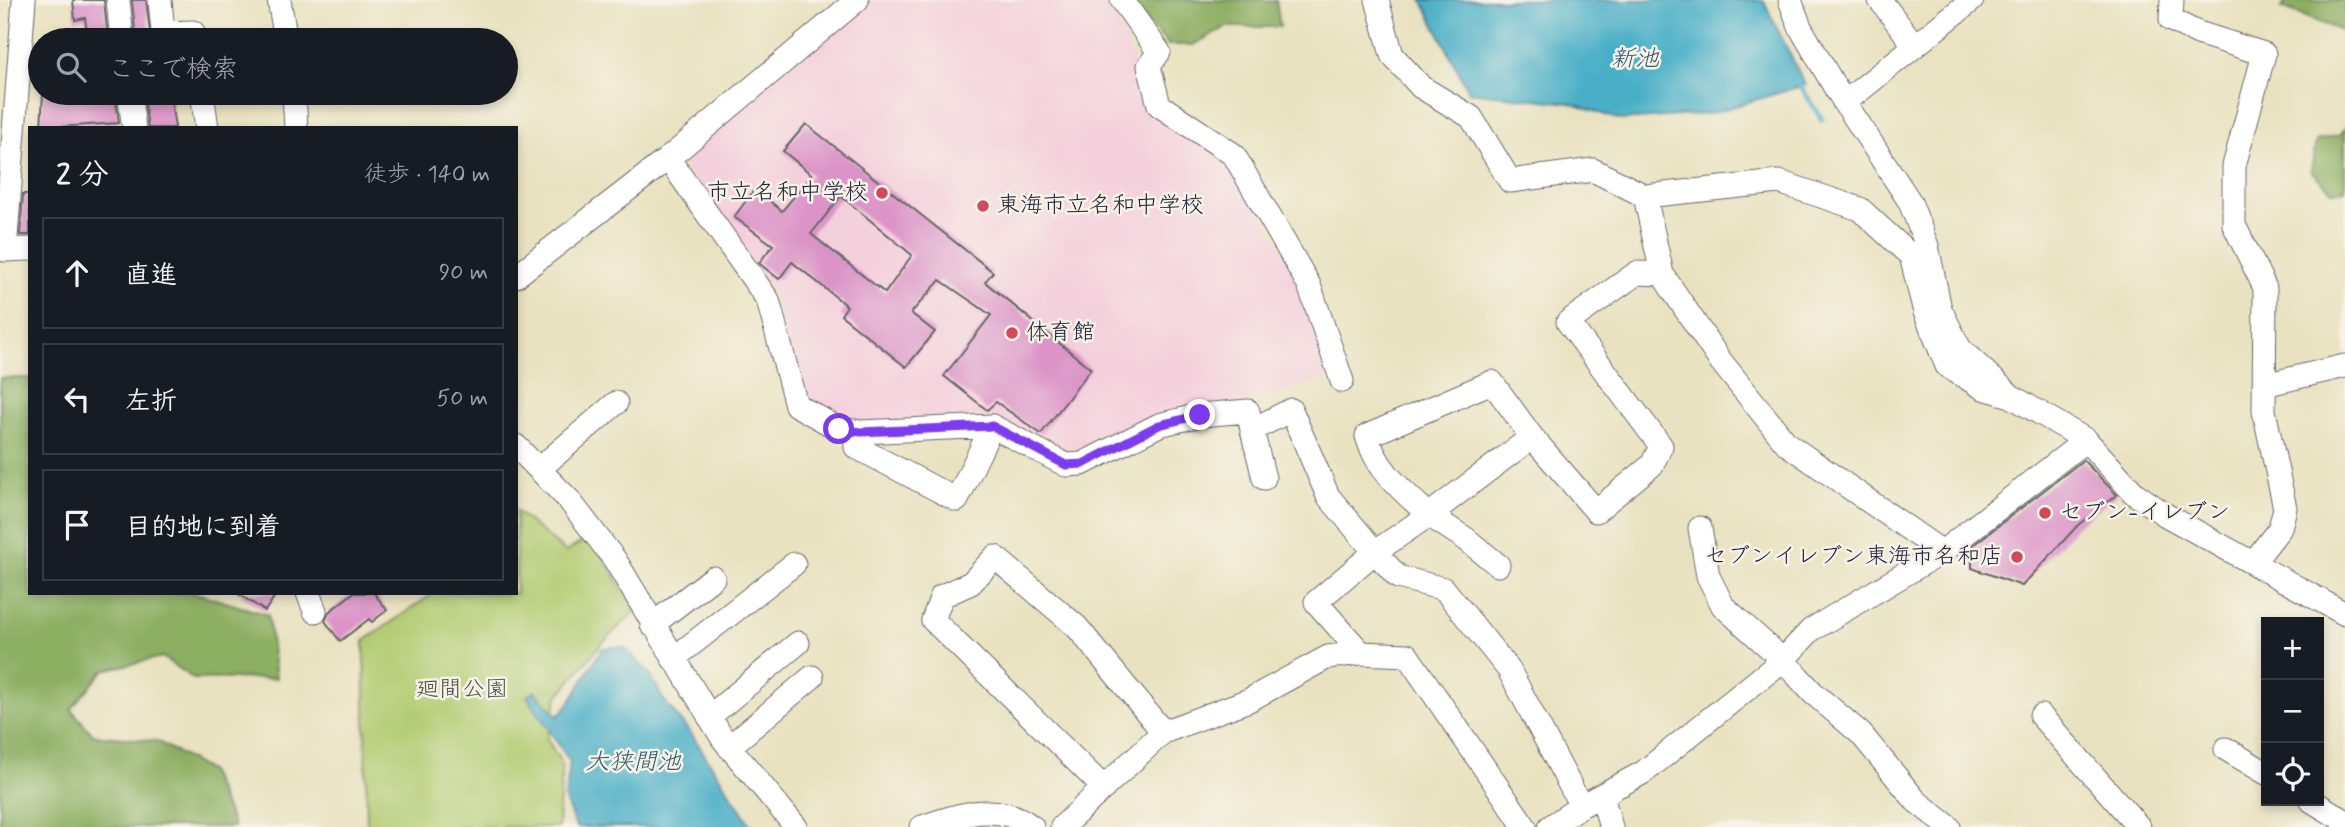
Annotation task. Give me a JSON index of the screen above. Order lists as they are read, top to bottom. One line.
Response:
{"water":["新池","大狭間池"],"parks":["廻間公園"],"places":["市立名和中学校","東海市立名和中学校","体育館","セブン-イレブン","セブンイレブン東海市名和店"],"page":{"search":"ここで検索","heading":["2 分","徒歩 · 140 m"],"list":[["直進","90 m"],["左折","50 m"],"目的地に到着"],"map_buttons":["+","−"]}}
